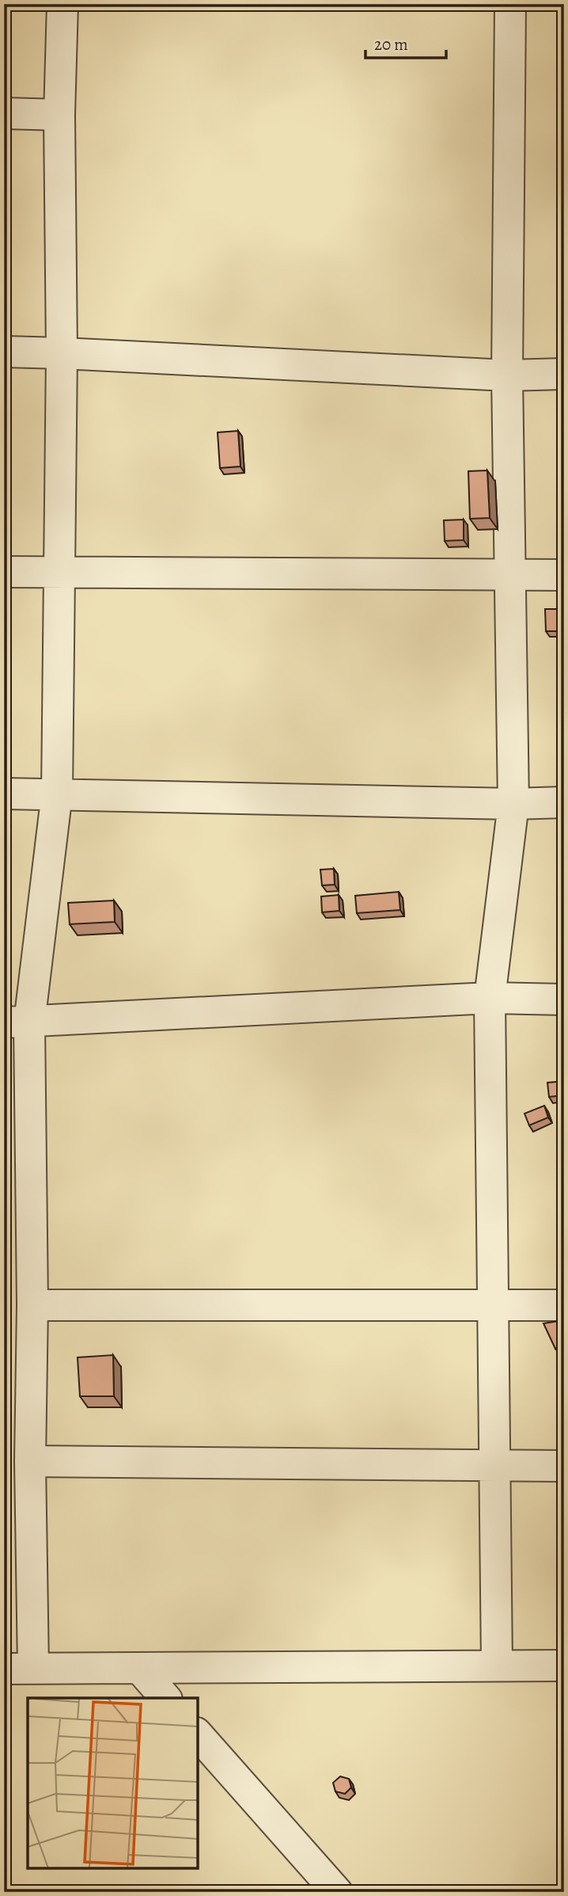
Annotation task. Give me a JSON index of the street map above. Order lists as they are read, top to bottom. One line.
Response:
{"scale_bar":"20 m"}
